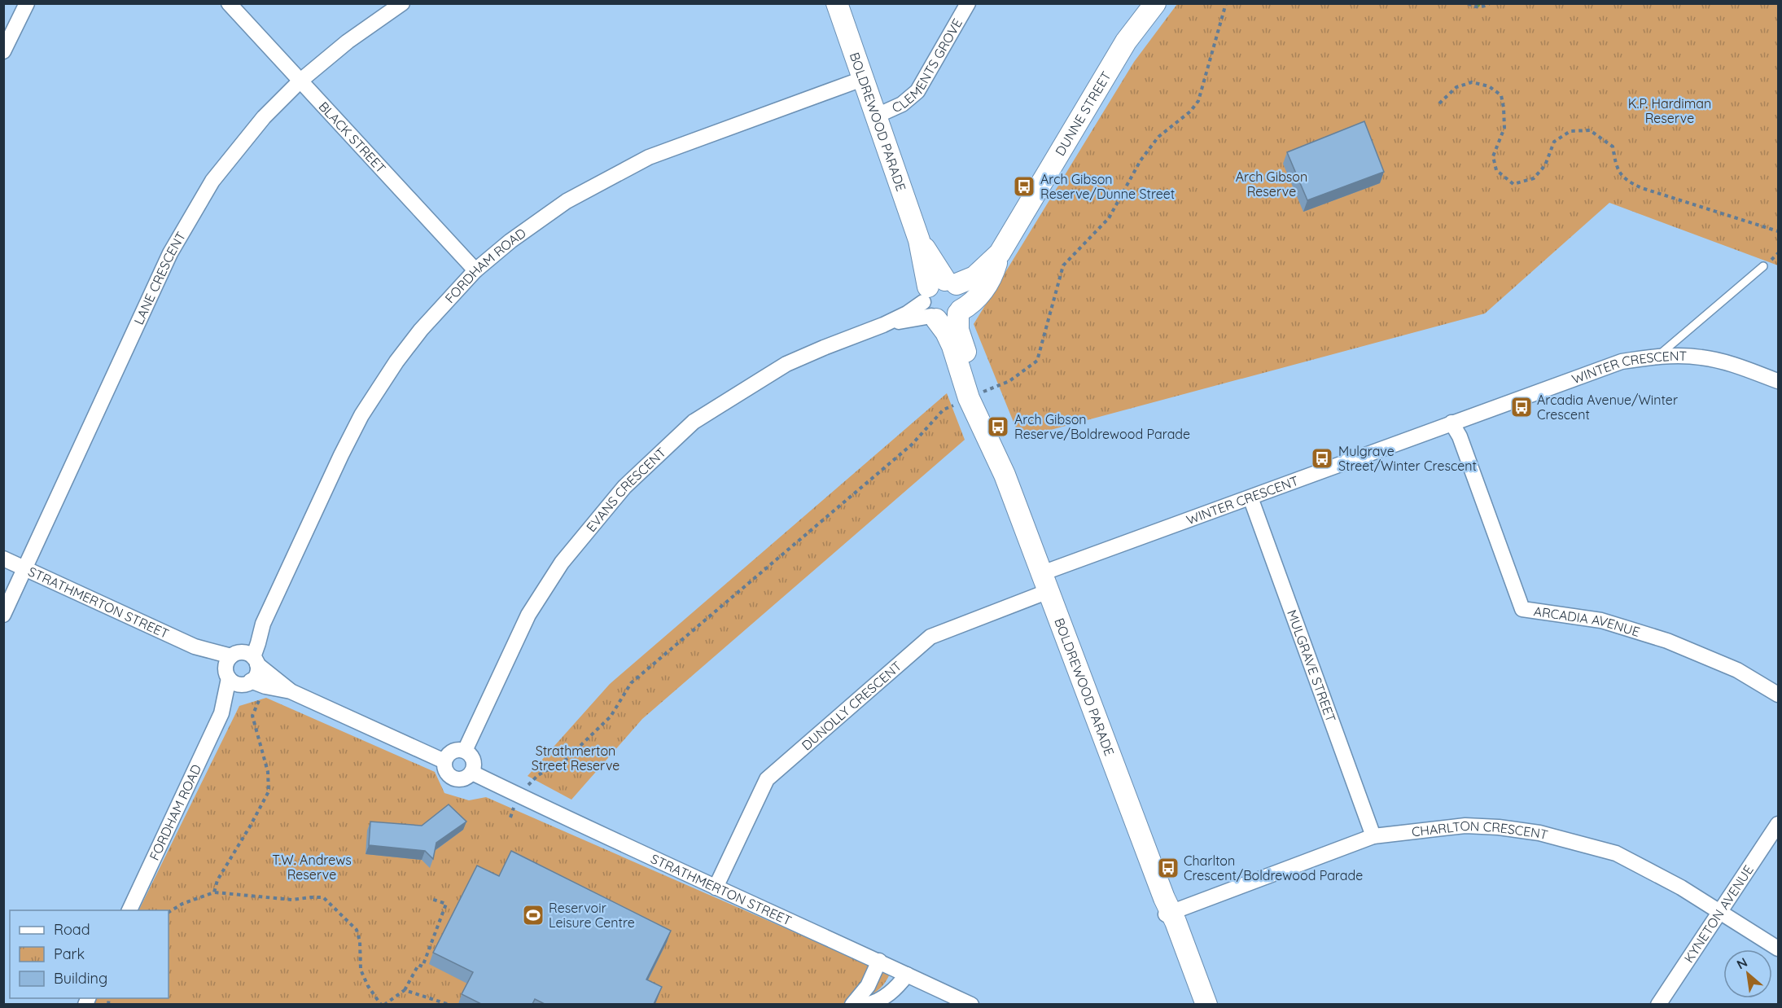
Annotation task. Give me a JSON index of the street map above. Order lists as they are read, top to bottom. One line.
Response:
{"streets":{"main road":["DUNNE STREET","BOLDREWOOD PARADE"],"street":["CLEMENTS GROVE","BLACK STREET","FORDHAM ROAD","LANE CRESCENT","WINTER CRESCENT","EVANS CRESCENT","STRATHMERTON STREET","ARCADIA AVENUE","MULGRAVE STREET","DUNOLLY CRESCENT","CHARLTON CRESCENT","KYNETON AVENUE"]},"crossings":[["CLEMENTS GROVE","BOLDREWOOD PARADE"],["DUNNE STREET","BOLDREWOOD PARADE"],["DUNNE STREET","EVANS CRESCENT"],["BOLDREWOOD PARADE","FORDHAM ROAD"],["BOLDREWOOD PARADE","WINTER CRESCENT"],["BOLDREWOOD PARADE","EVANS CRESCENT"],["BOLDREWOOD PARADE","DUNOLLY CRESCENT"],["BOLDREWOOD PARADE","CHARLTON CRESCENT"],["BLACK STREET","FORDHAM ROAD"],["BLACK STREET","LANE CRESCENT"],["FORDHAM ROAD","STRATHMERTON STREET"],["LANE CRESCENT","STRATHMERTON STREET"],["WINTER CRESCENT","ARCADIA AVENUE"],["WINTER CRESCENT","MULGRAVE STREET"],["WINTER CRESCENT","DUNOLLY CRESCENT"],["EVANS CRESCENT","STRATHMERTON STREET"],["STRATHMERTON STREET","DUNOLLY CRESCENT"],["MULGRAVE STREET","CHARLTON CRESCENT"],["CHARLTON CRESCENT","KYNETON AVENUE"]],"parks":["K.P. Hardiman Reserve","Arch Gibson Reserve","Strathmerton Street Reserve","T.W. Andrews Reserve"],"places":{"bus stop":["Arch Gibson Reserve/Dunne Street","Arcadia Avenue/Winter Crescent","Arch Gibson Reserve/Boldrewood Parade","Mulgrave Street/Winter Crescent","Charlton Crescent/Boldrewood Parade"],"sports":["Reservoir Leisure Centre"]},"legend":["Road","Park","Building"],"north":"top left"}
